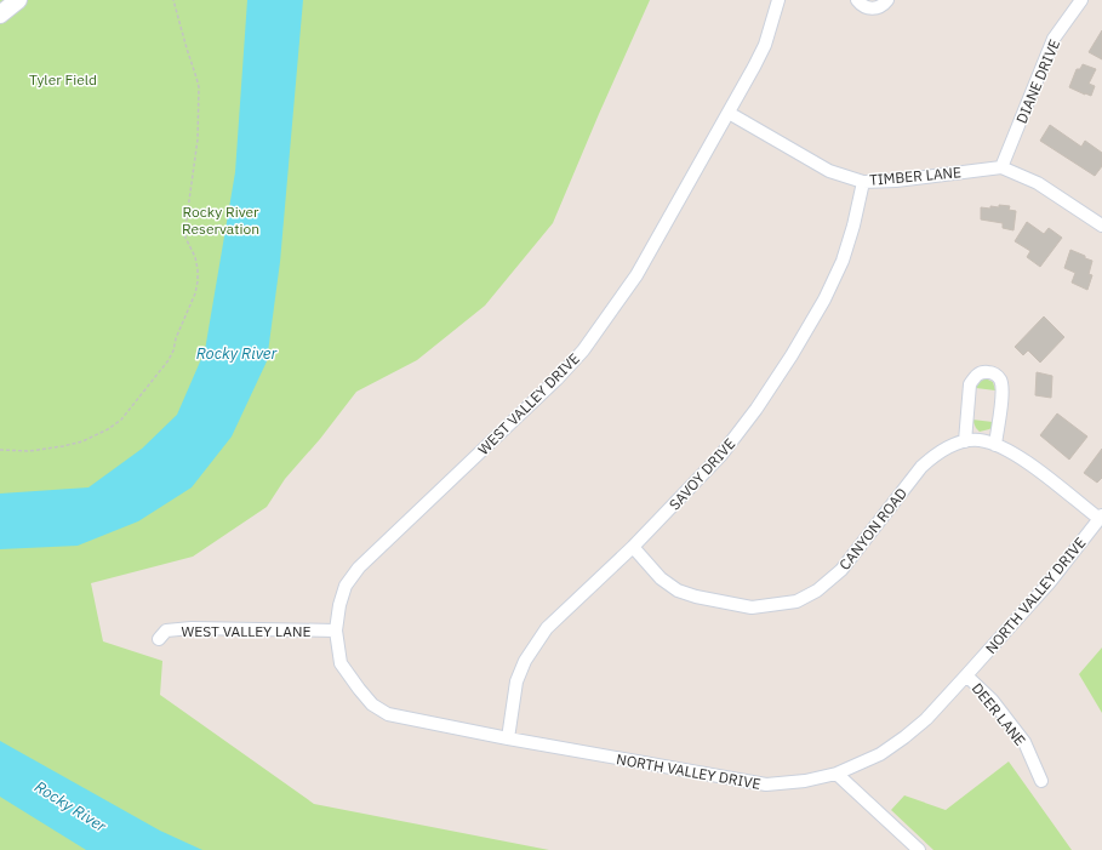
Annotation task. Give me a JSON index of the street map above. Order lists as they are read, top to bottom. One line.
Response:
{"streets":{"street":["DIANE DRIVE","TIMBER LANE","WEST VALLEY DRIVE","SAVOY DRIVE","CANYON ROAD","NORTH VALLEY DRIVE","WEST VALLEY LANE","DEER LANE"]},"crossings":[["DIANE DRIVE","TIMBER LANE"],["TIMBER LANE","WEST VALLEY DRIVE"],["TIMBER LANE","SAVOY DRIVE"],["WEST VALLEY DRIVE","NORTH VALLEY DRIVE"],["WEST VALLEY DRIVE","WEST VALLEY LANE"],["SAVOY DRIVE","CANYON ROAD"],["SAVOY DRIVE","NORTH VALLEY DRIVE"],["CANYON ROAD","NORTH VALLEY DRIVE"],["NORTH VALLEY DRIVE","WEST VALLEY LANE"],["NORTH VALLEY DRIVE","DEER LANE"]],"water":["Rocky River"],"parks":["Tyler Field","Rocky River Reservation"]}
